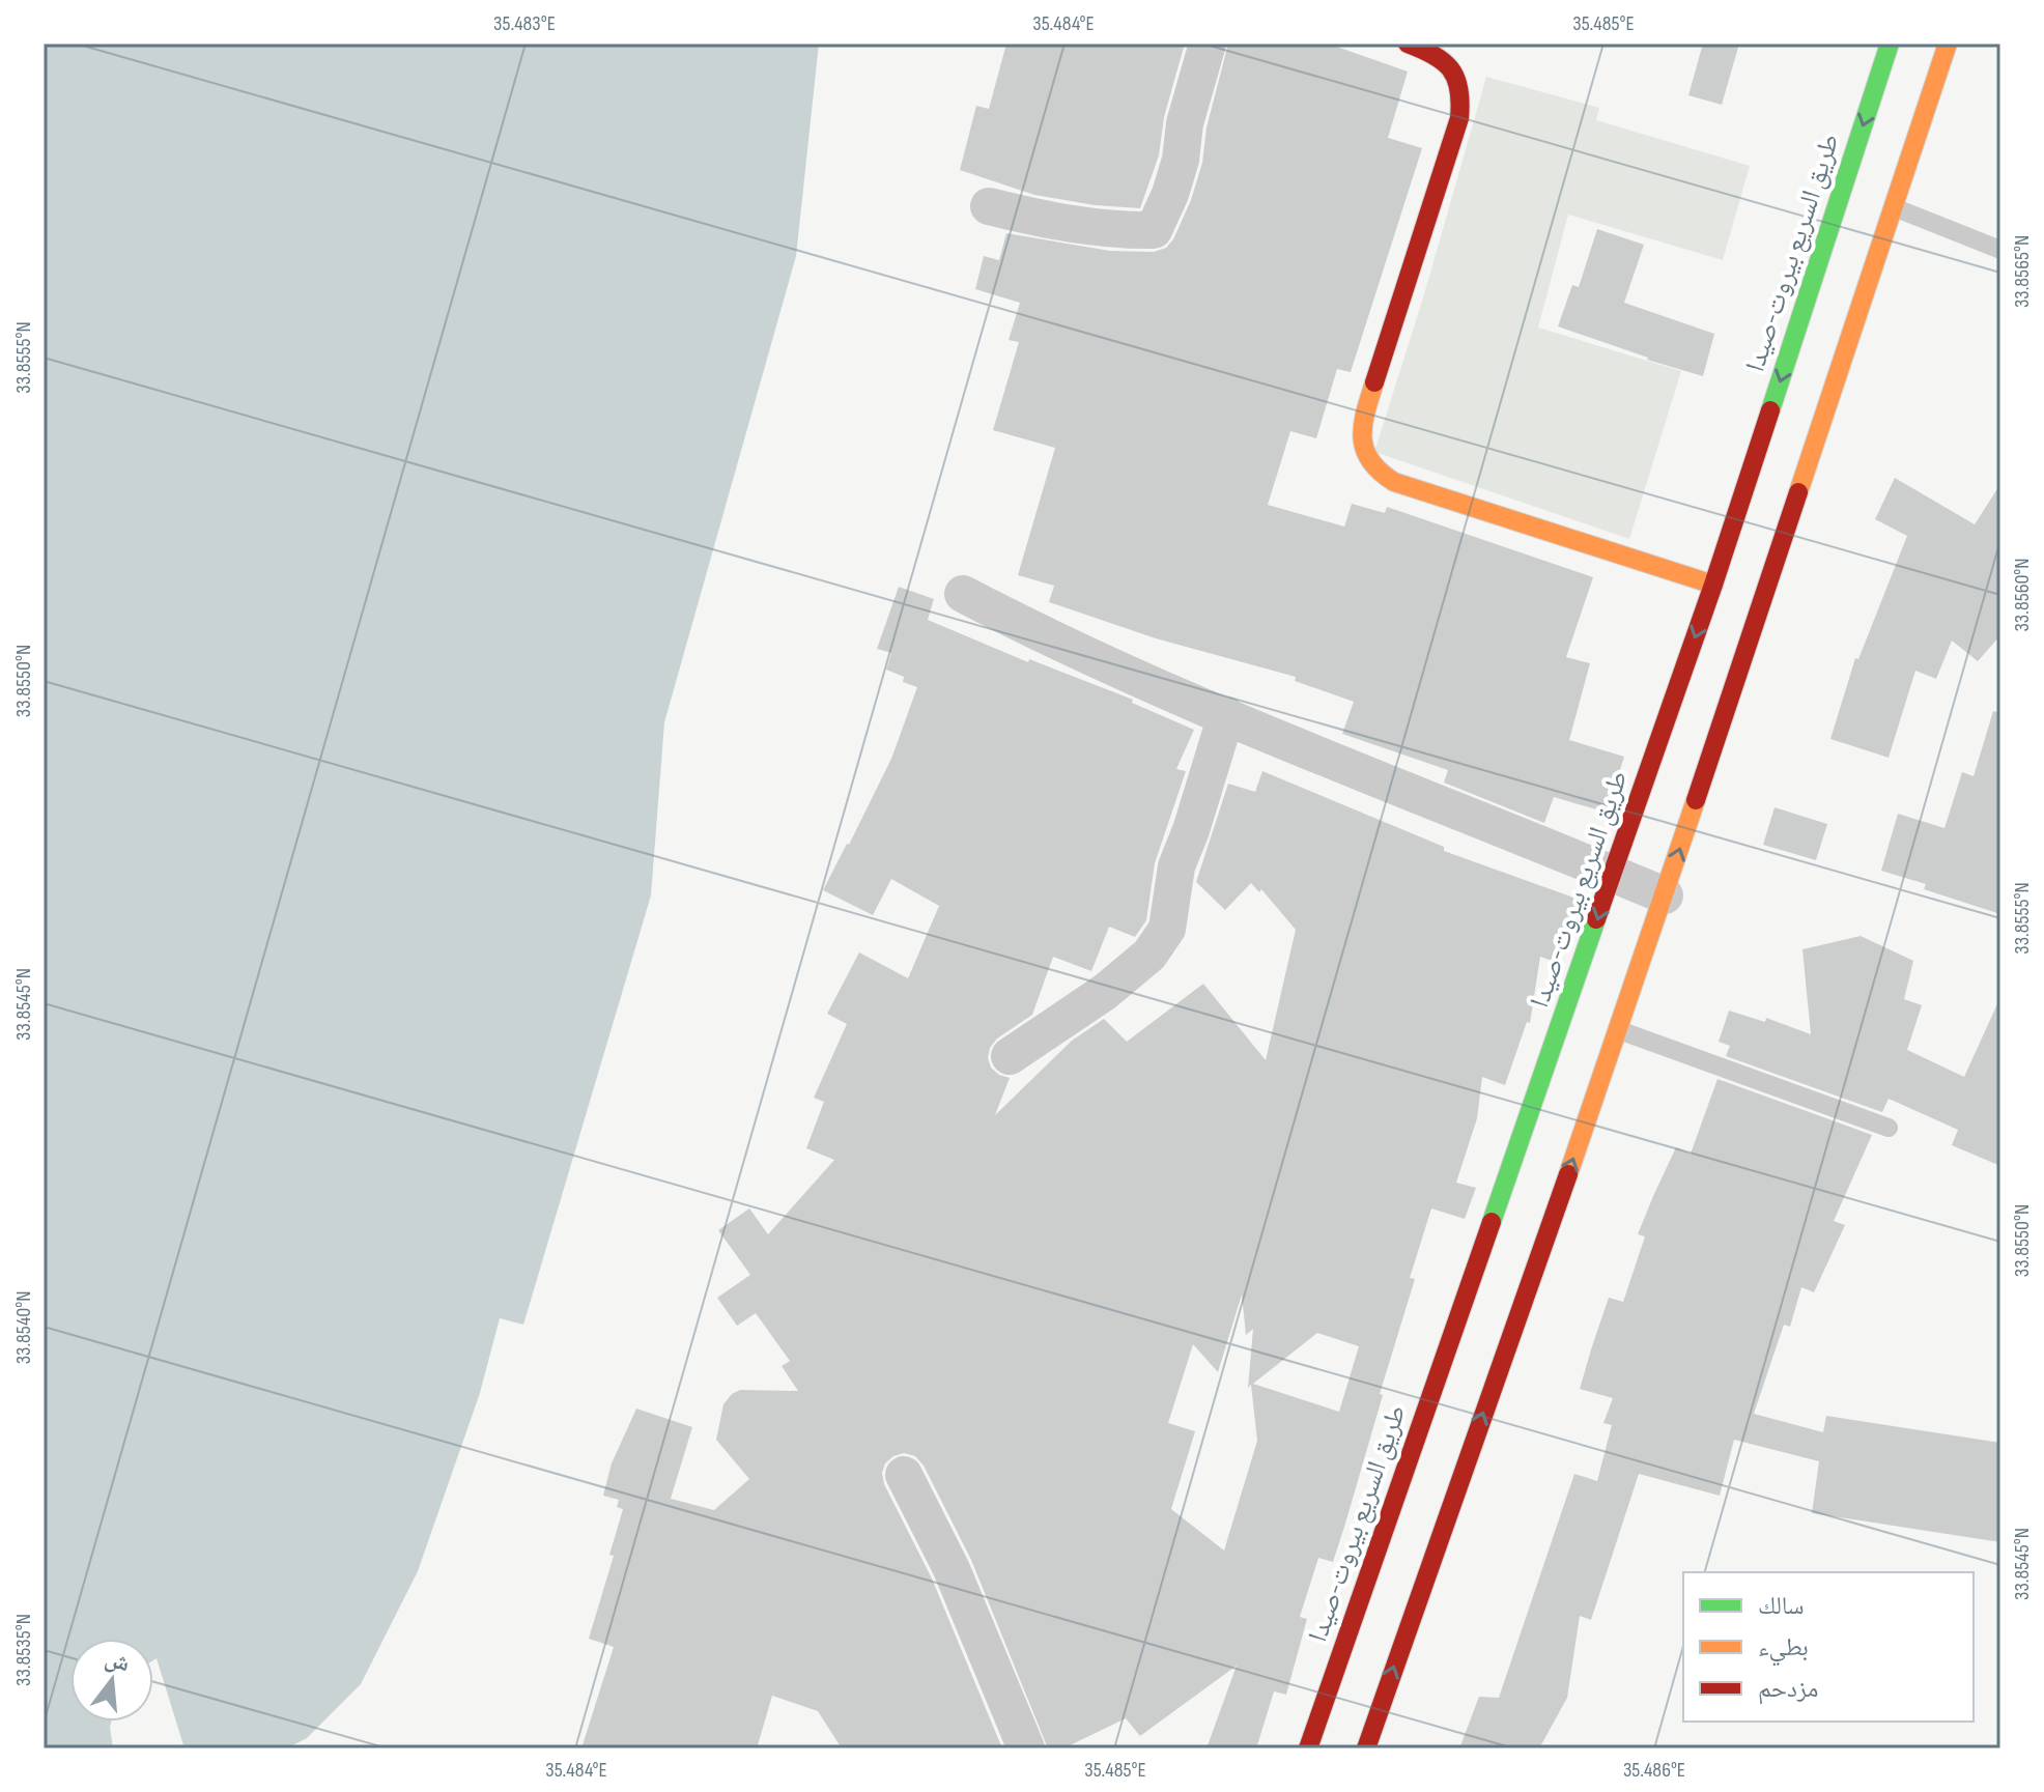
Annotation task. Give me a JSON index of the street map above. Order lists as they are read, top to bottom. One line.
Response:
{"streets":{"main road":["طريق السريع بيروت-صيدا"]},"legend":["سالك","بطيء","مزدحم"],"north":"top","coordinates":["35.483°E","35.484°E","35.485°E","33.8565°N","33.8555°N","33.8560°N","33.8550°N","33.8545°N","33.8540°N","33.8535°N","35.486°E"]}
